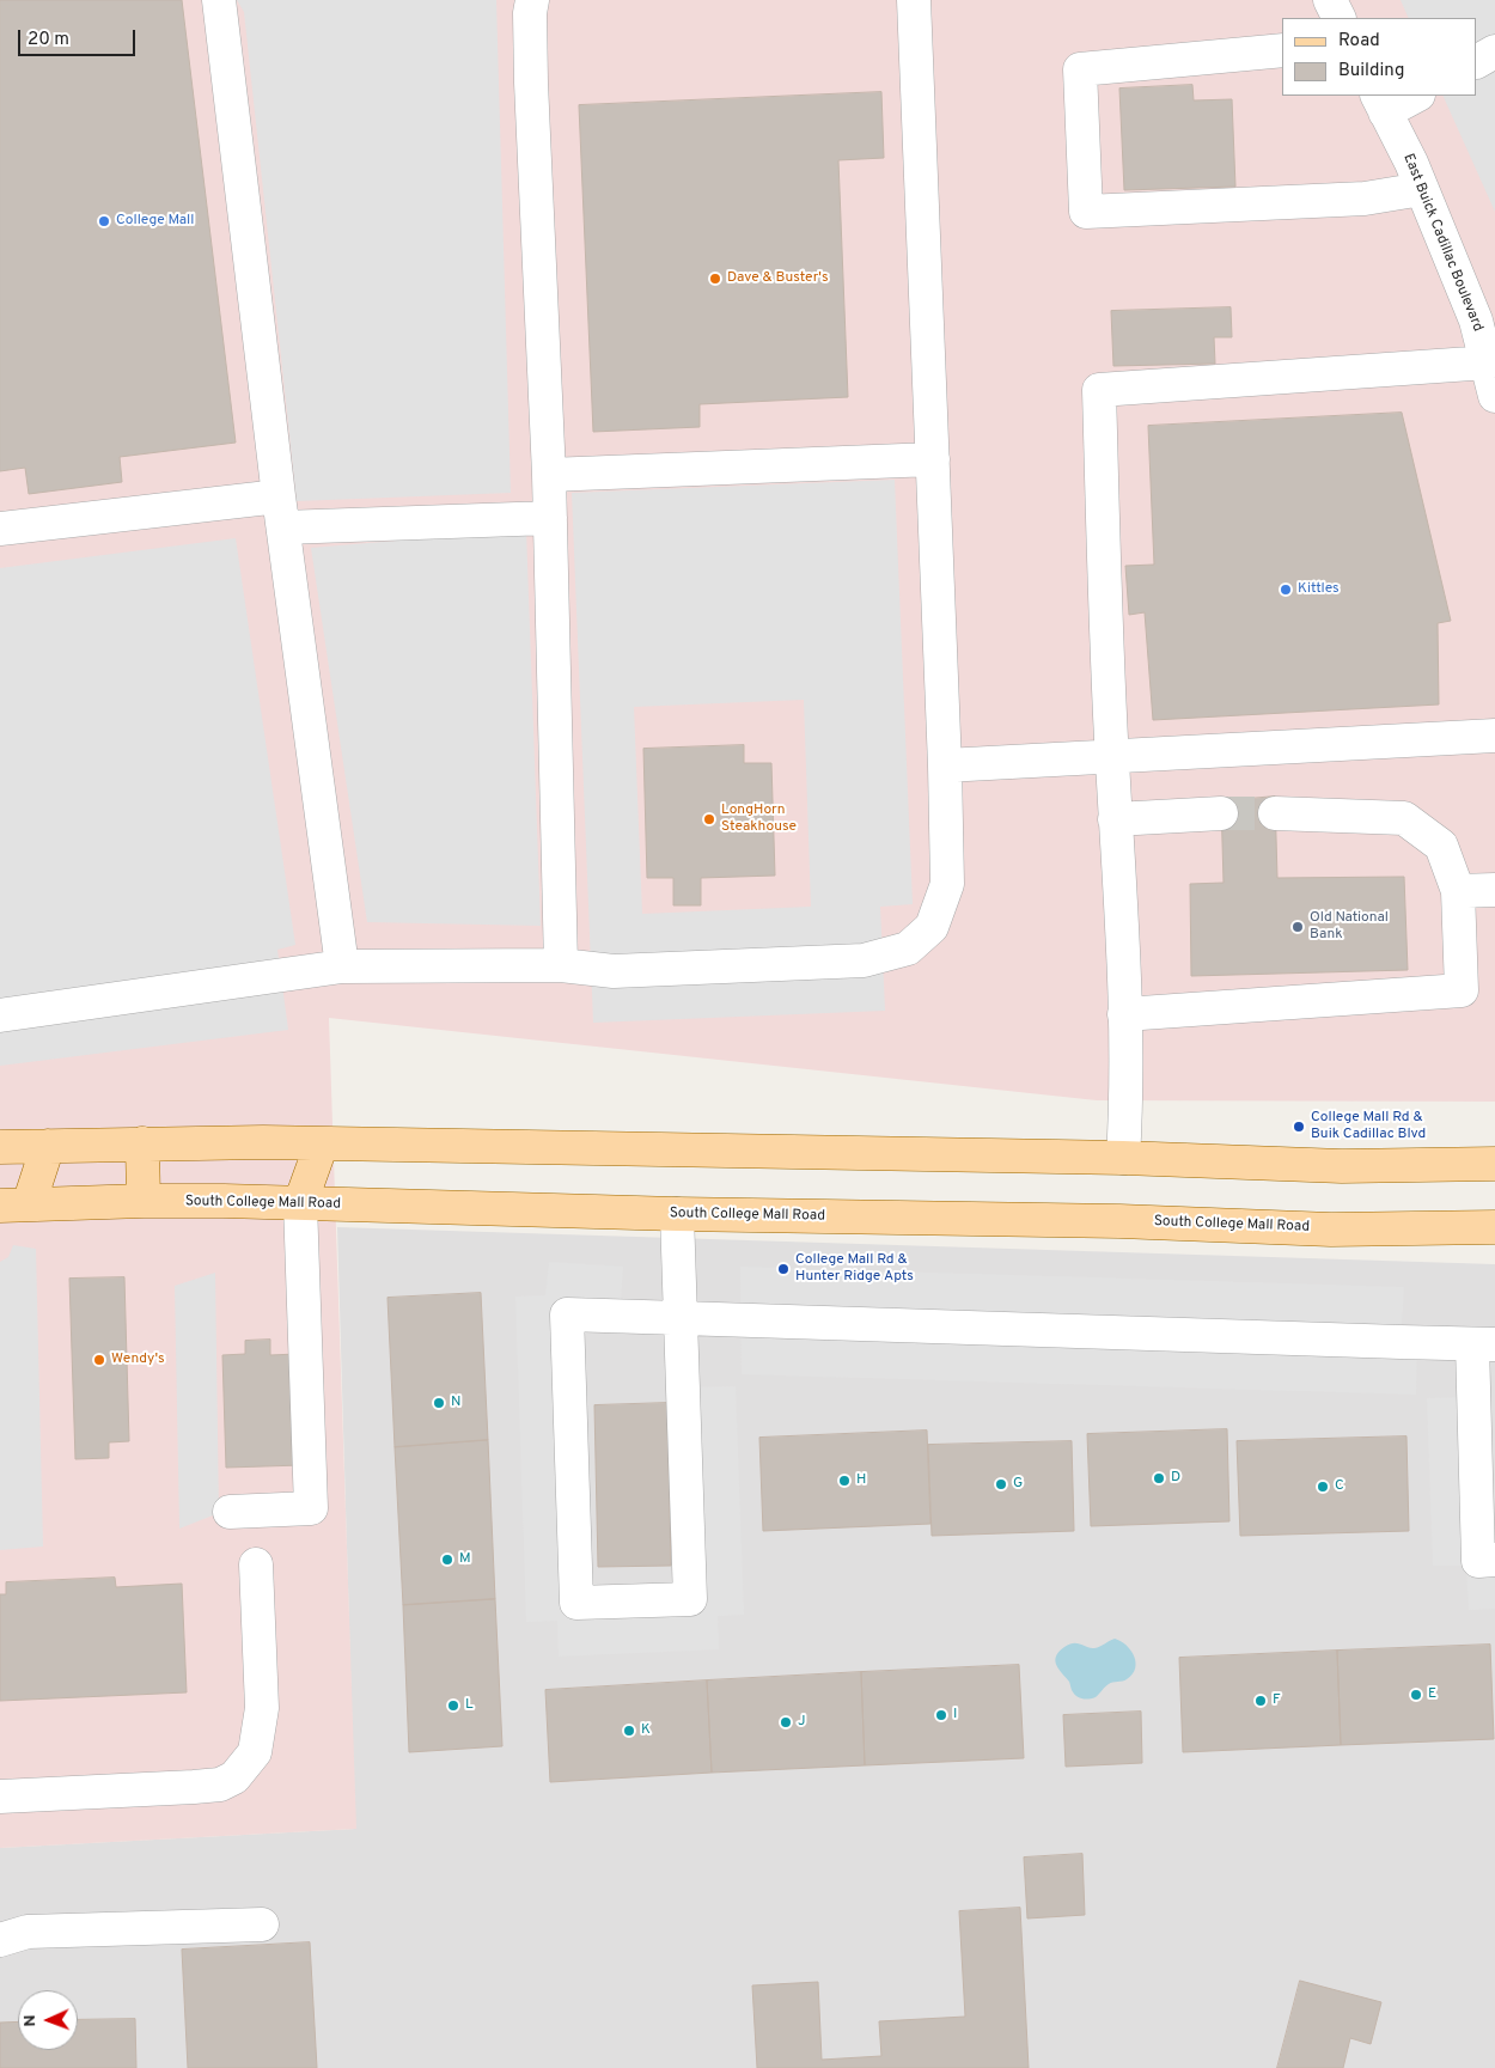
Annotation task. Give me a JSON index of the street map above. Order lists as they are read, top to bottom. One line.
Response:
{"streets":{"main road":["South College Mall Road"],"street":["East Buick Cadillac Boulevard"]},"places":["College Mall","Dave & Buster's","Kittles","LongHorn Steakhouse","Old National Bank","College Mall Rd & Buik Cadillac Blvd","College Mall Rd & Hunter Ridge Apts","Wendy's","N","D","H","G","C","M","E","F","L","I","J","K"],"legend":["Road","Building"],"scale_bar":"20 m","north":"left"}
